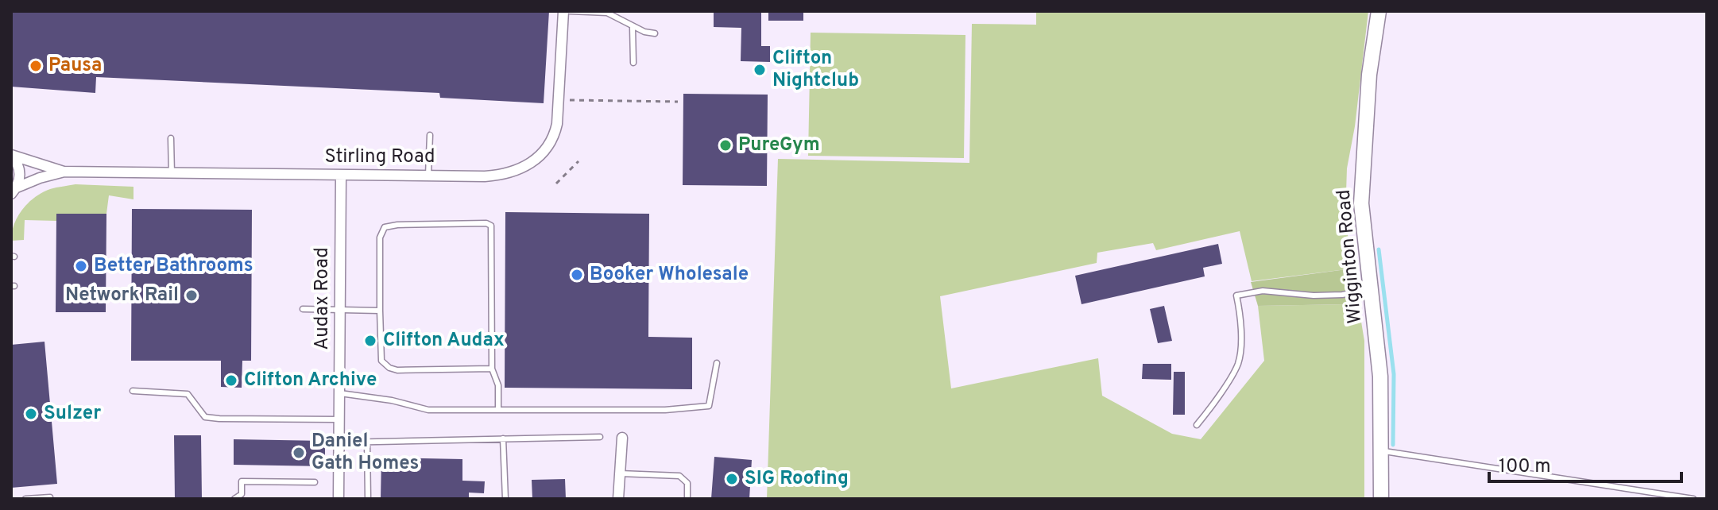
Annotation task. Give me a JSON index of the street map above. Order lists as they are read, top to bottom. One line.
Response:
{"streets":{"main road":["Wigginton Road"],"street":["Stirling Road","Audax Road"]},"crossings":[["Stirling Road","Audax Road"]],"places":["Pausa","Clifton Nightclub","PureGym","Better Bathrooms","Booker Wholesale","Network Rail","Clifton Audax","Clifton Archive","Sulzer","Daniel Gath Homes","SIG Roofing"],"scale_bar":"100 m"}
